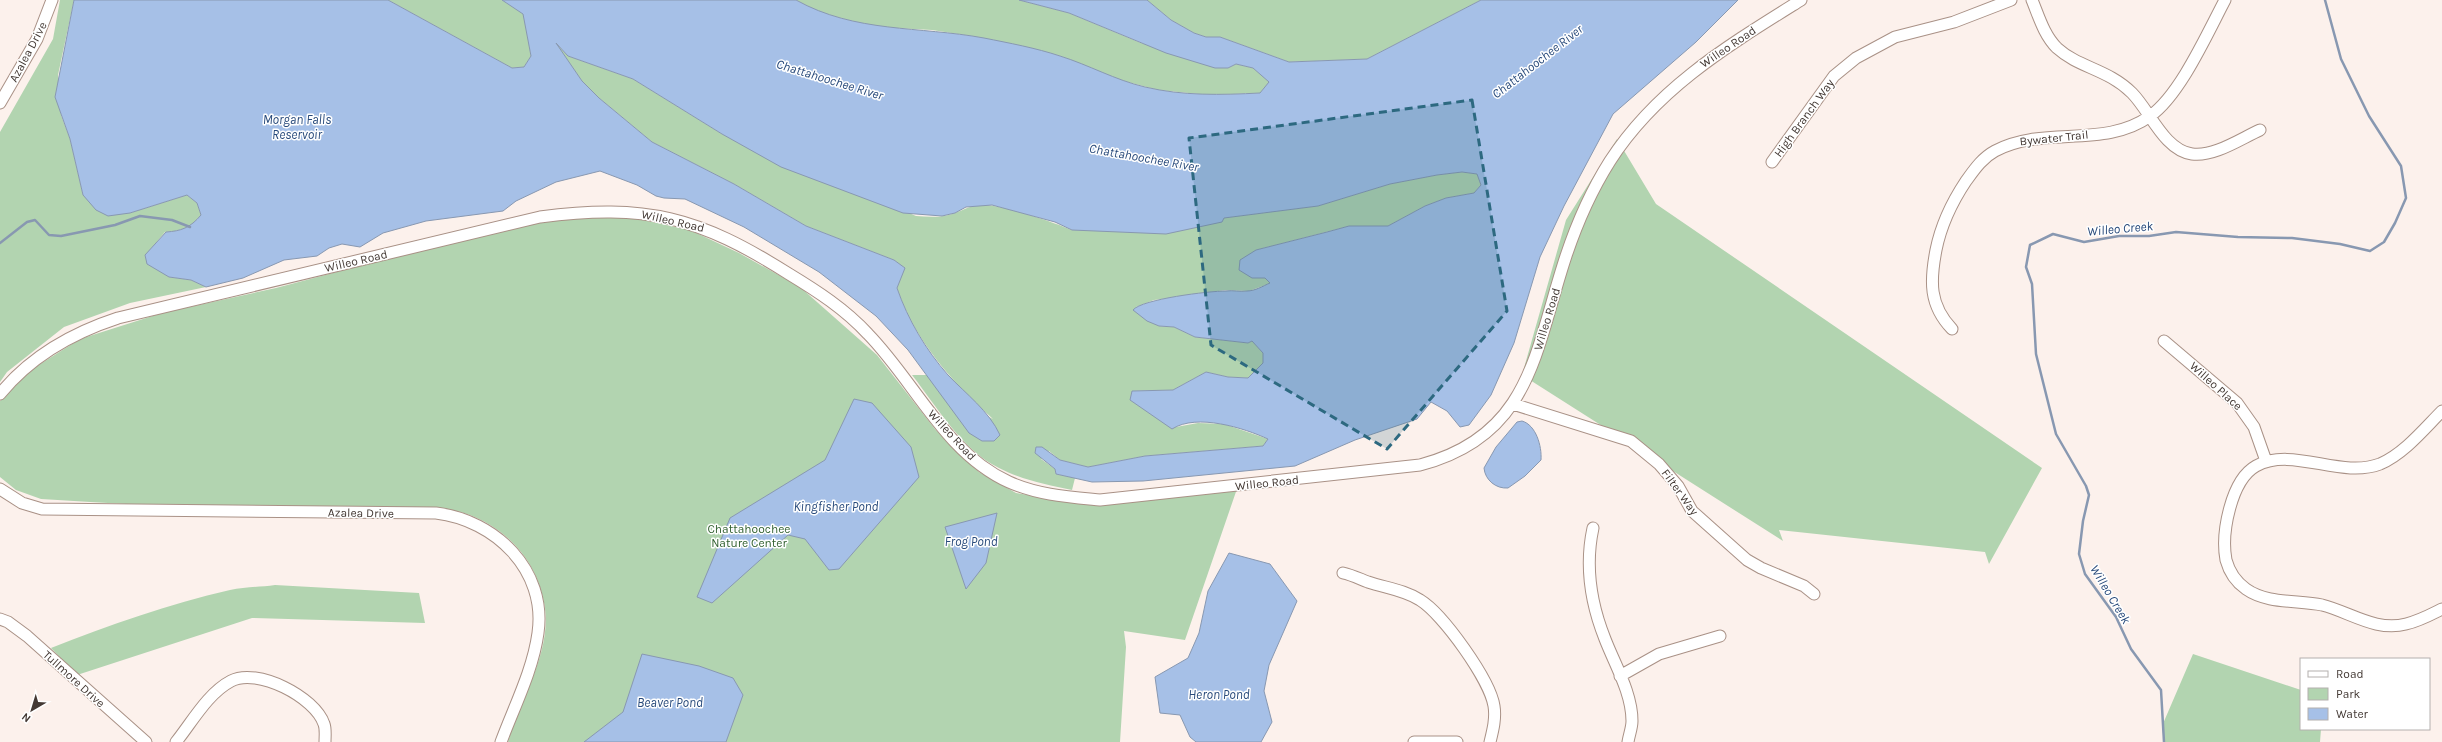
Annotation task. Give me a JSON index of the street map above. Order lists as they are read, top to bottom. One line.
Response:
{"streets":{"street":["Willeo Road","Azalea Drive","High Branch Way","Bywater Trail","Willeo Place","Filter Way","Tullmore Drive"]},"crossings":[["Willeo Road","Filter Way"]],"water":["Chattahoochee River","Morgan Falls Reservoir","Willeo Creek","Kingfisher Pond","Frog Pond","Heron Pond","Beaver Pond"],"parks":["Chattahoochee Nature Center"],"legend":["Road","Park","Water"],"north":"bottom left"}
